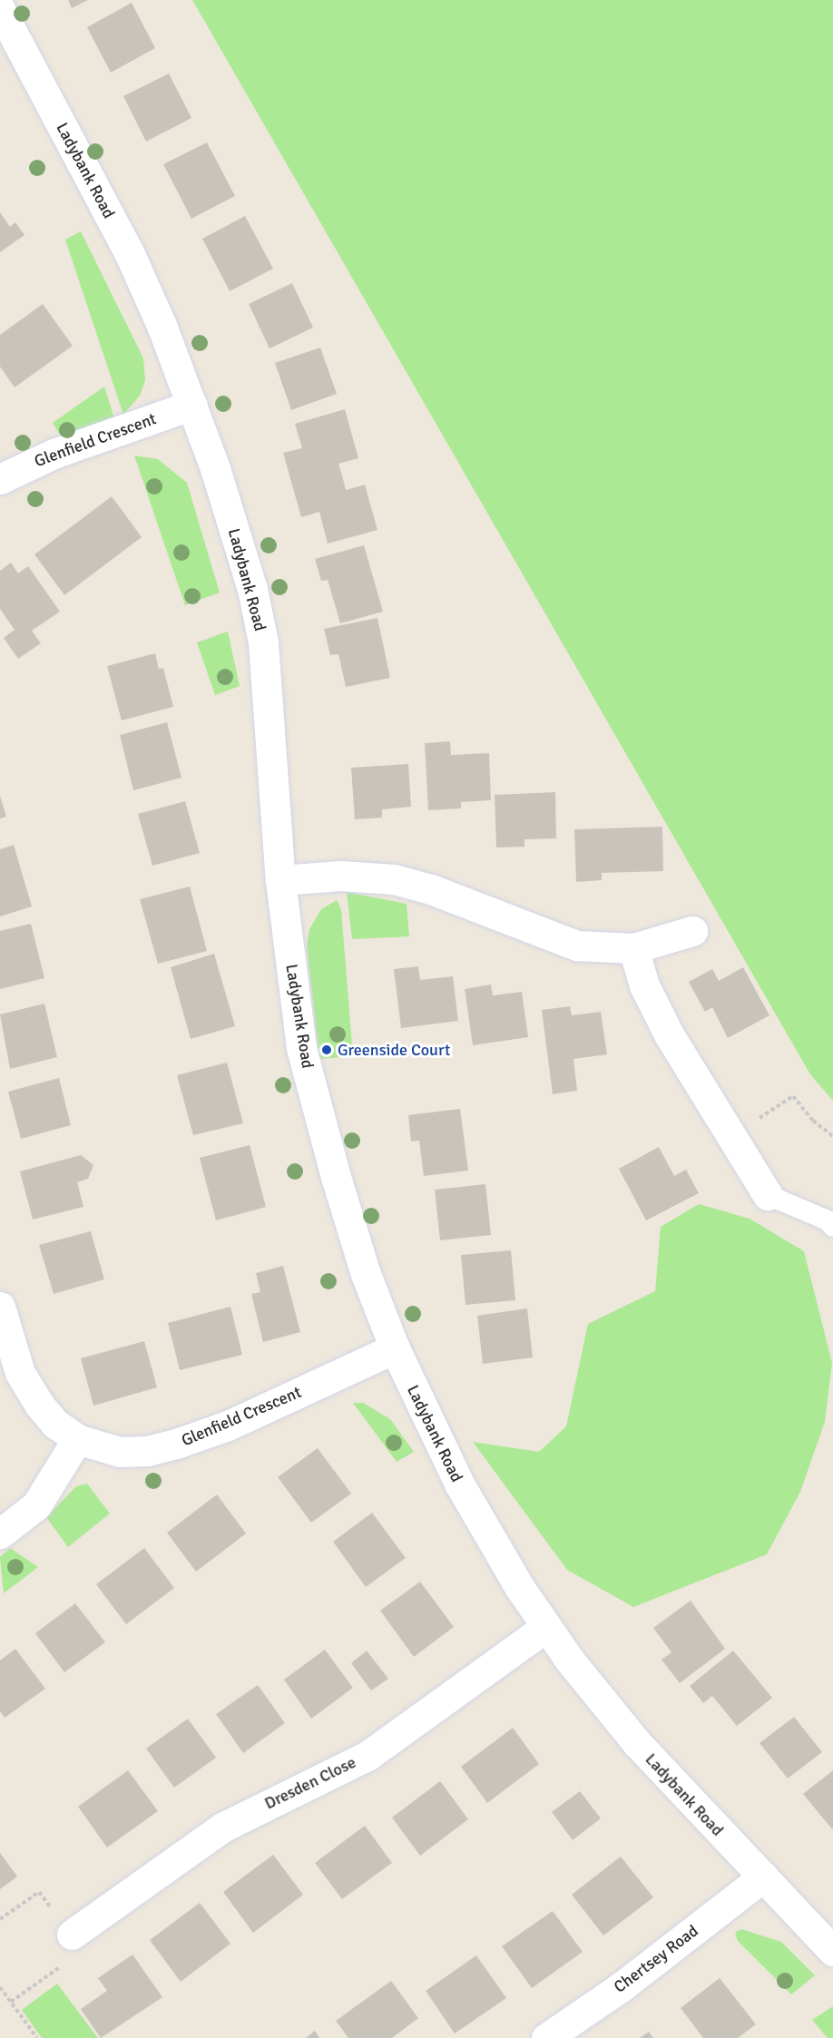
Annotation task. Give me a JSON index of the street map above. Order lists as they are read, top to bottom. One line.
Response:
{"streets":{"street":["Ladybank Road","Glenfield Crescent","Dresden Close","Chertsey Road"]},"crossings":[["Ladybank Road","Glenfield Crescent"],["Ladybank Road","Dresden Close"],["Ladybank Road","Chertsey Road"]],"places":["Greenside Court"]}
